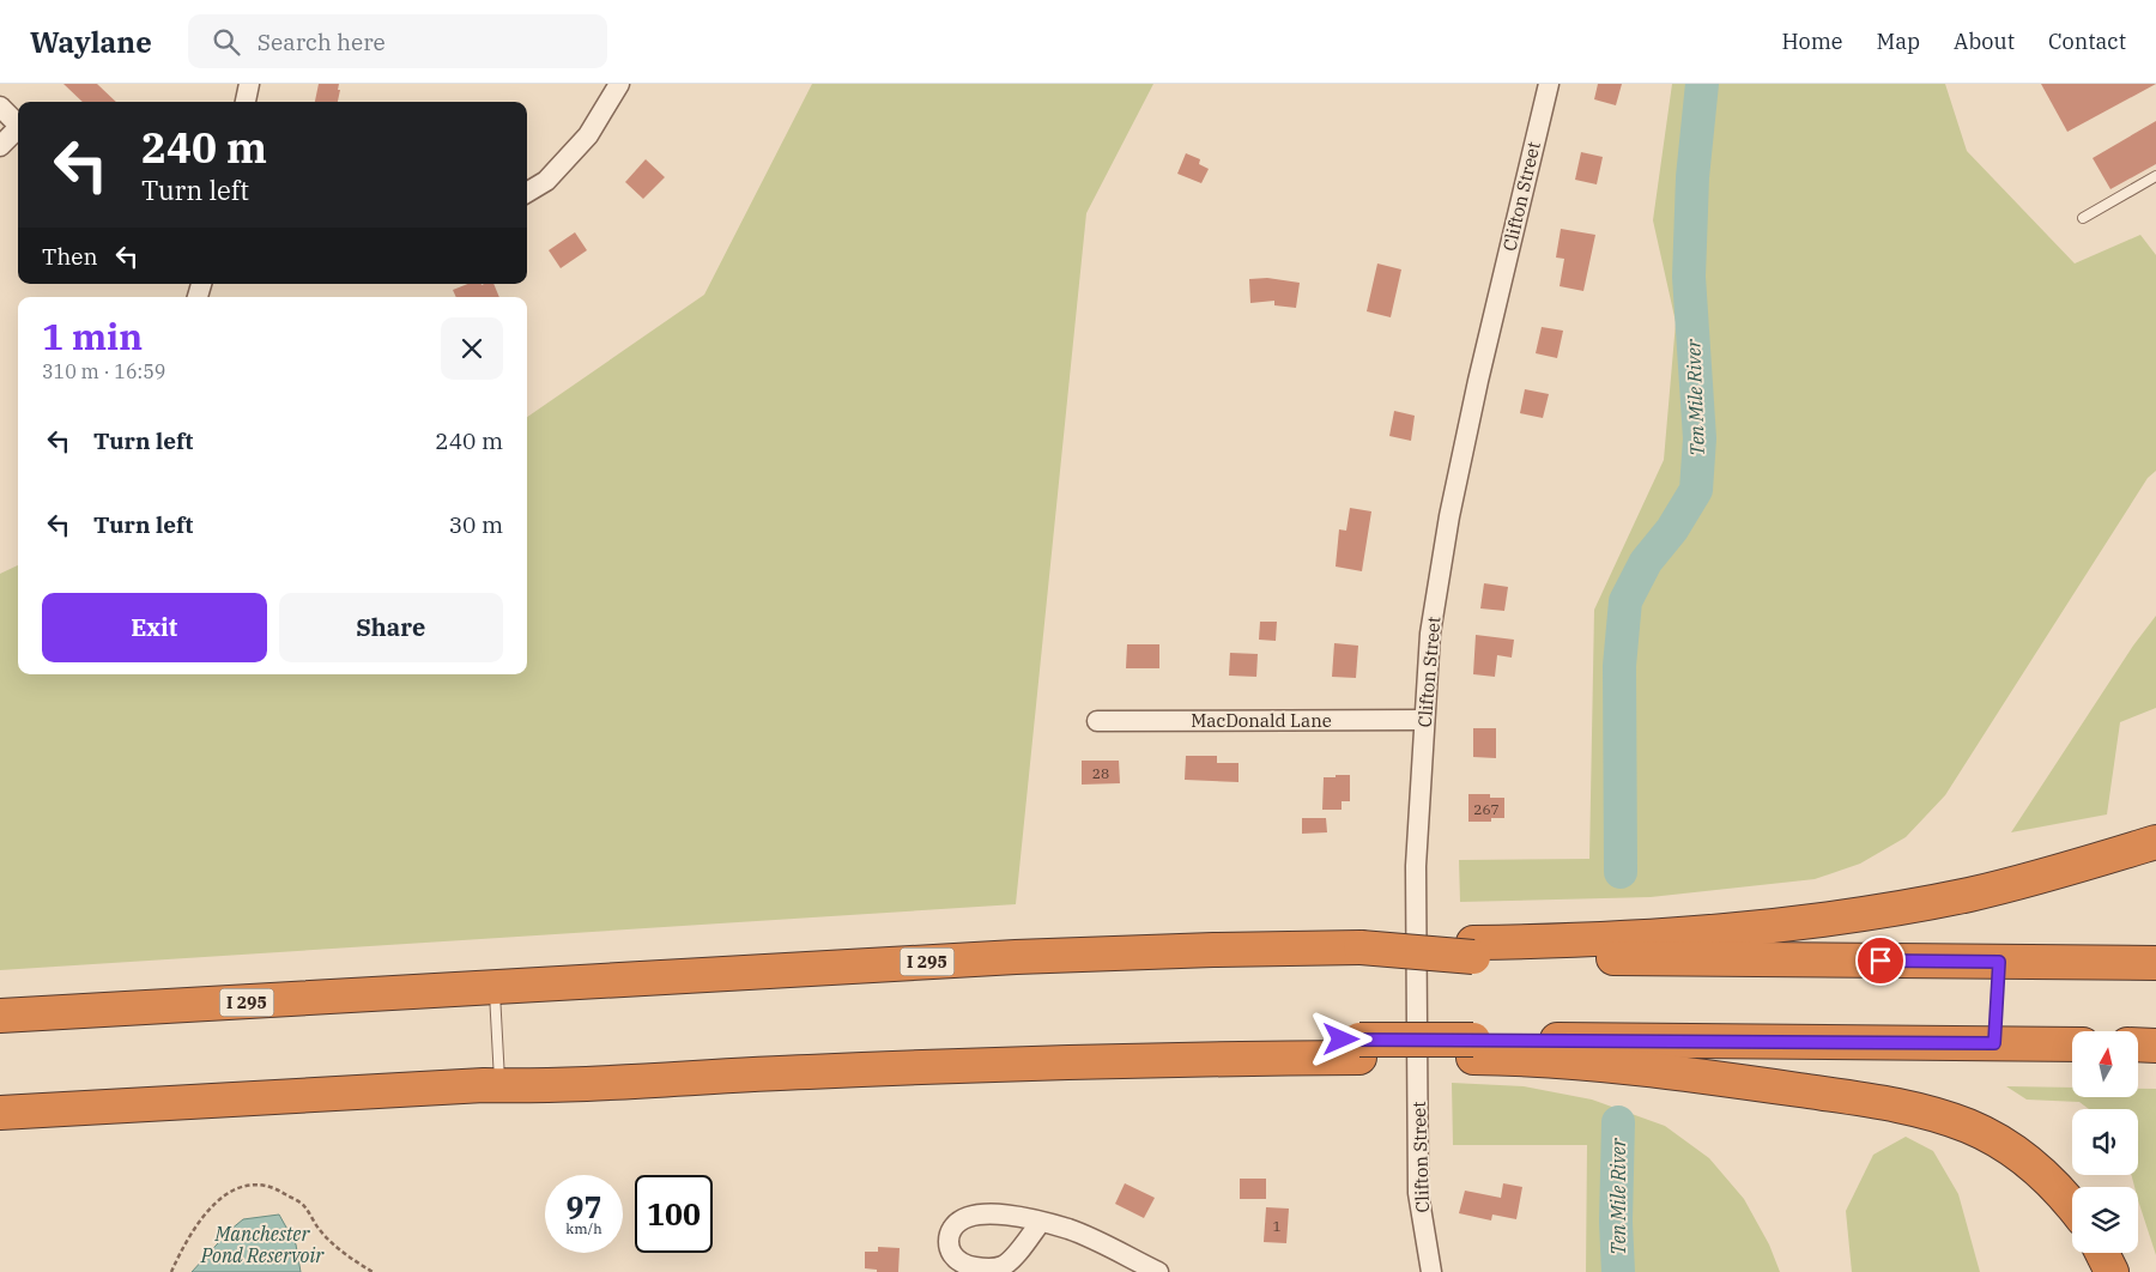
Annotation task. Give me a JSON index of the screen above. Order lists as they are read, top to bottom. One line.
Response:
{"streets":{"highway":["I 295"],"street":["Clifton Street","MacDonald Lane"]},"crossings":[["Clifton Street","MacDonald Lane"]],"water":["Ten Mile River","Manchester Pond Reservoir"],"house_numbers":["28","267","1"],"north":"top","page":{"header":"Waylane","search":"Search here","nav":["Home","Map","About","Contact"],"turn":["240 m","Turn left"],"then":"Then","heading":["1 min","310 m · 16:59"],"list":[{"name":"Turn left","value":"240 m"},{"name":"Turn left","value":"30 m"}],"buttons":["Exit","Share"],"speed":"97 km/h","limit":"100"}}
